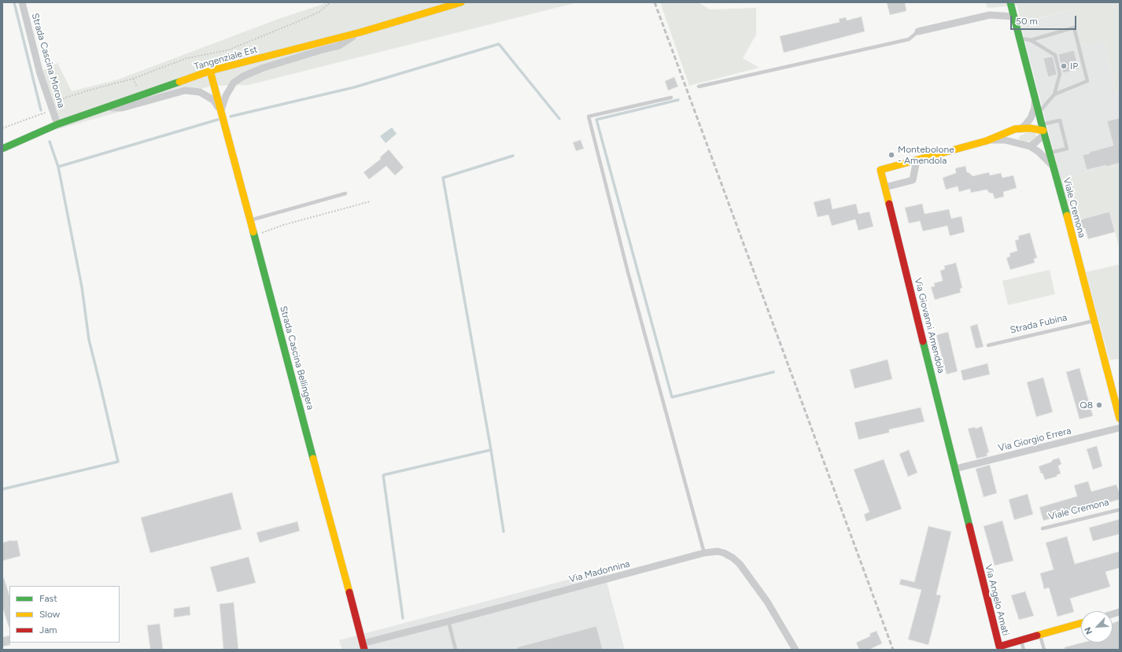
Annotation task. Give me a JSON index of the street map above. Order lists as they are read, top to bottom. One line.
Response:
{"streets":{"street":["Tangenziale Est","Strada Cascina Morona","Viale Cremona","Via Giovanni Amendola","Strada Cascina Bellingera","Via Giorgio Errera","Via Madonnina","Via Angelo Amati"],"lane":["Strada Fubina"]},"crossings":[["Tangenziale Est","Strada Cascina Morona"],["Tangenziale Est","Strada Cascina Bellingera"],["Viale Cremona","Strada Fubina"],["Viale Cremona","Via Giovanni Amendola"],["Via Giovanni Amendola","Via Giorgio Errera"],["Via Giovanni Amendola","Via Angelo Amati"],["Strada Cascina Bellingera","Via Madonnina"],["Via Giorgio Errera","Via Angelo Amati"]],"places":["IP","Montebolone - Amendola","Q8"],"legend":["Fast","Slow","Jam"],"scale_bar":"50 m","north":"bottom left"}
